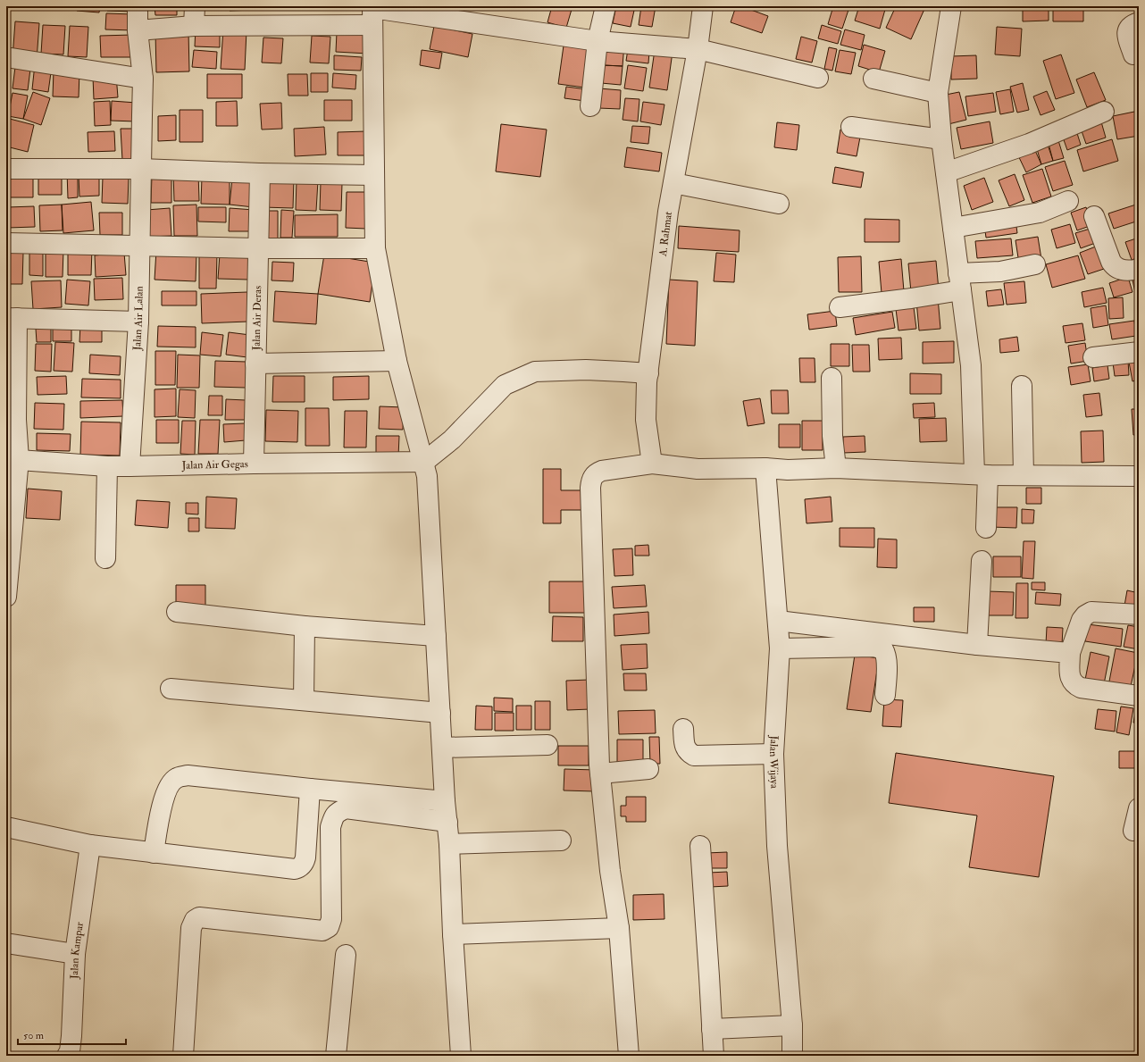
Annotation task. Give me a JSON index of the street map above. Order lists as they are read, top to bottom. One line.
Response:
{"streets":{"street":["A. Rahmat","Jalan Air Lalan","Jalan Air Deras","Jalan Air Gegas","Jalan Wijaya","Jalan Kampar"]},"crossings":[["Jalan Air Lalan","Jalan Air Gegas"],["Jalan Air Deras","Jalan Air Gegas"]],"scale_bar":"50 m"}
